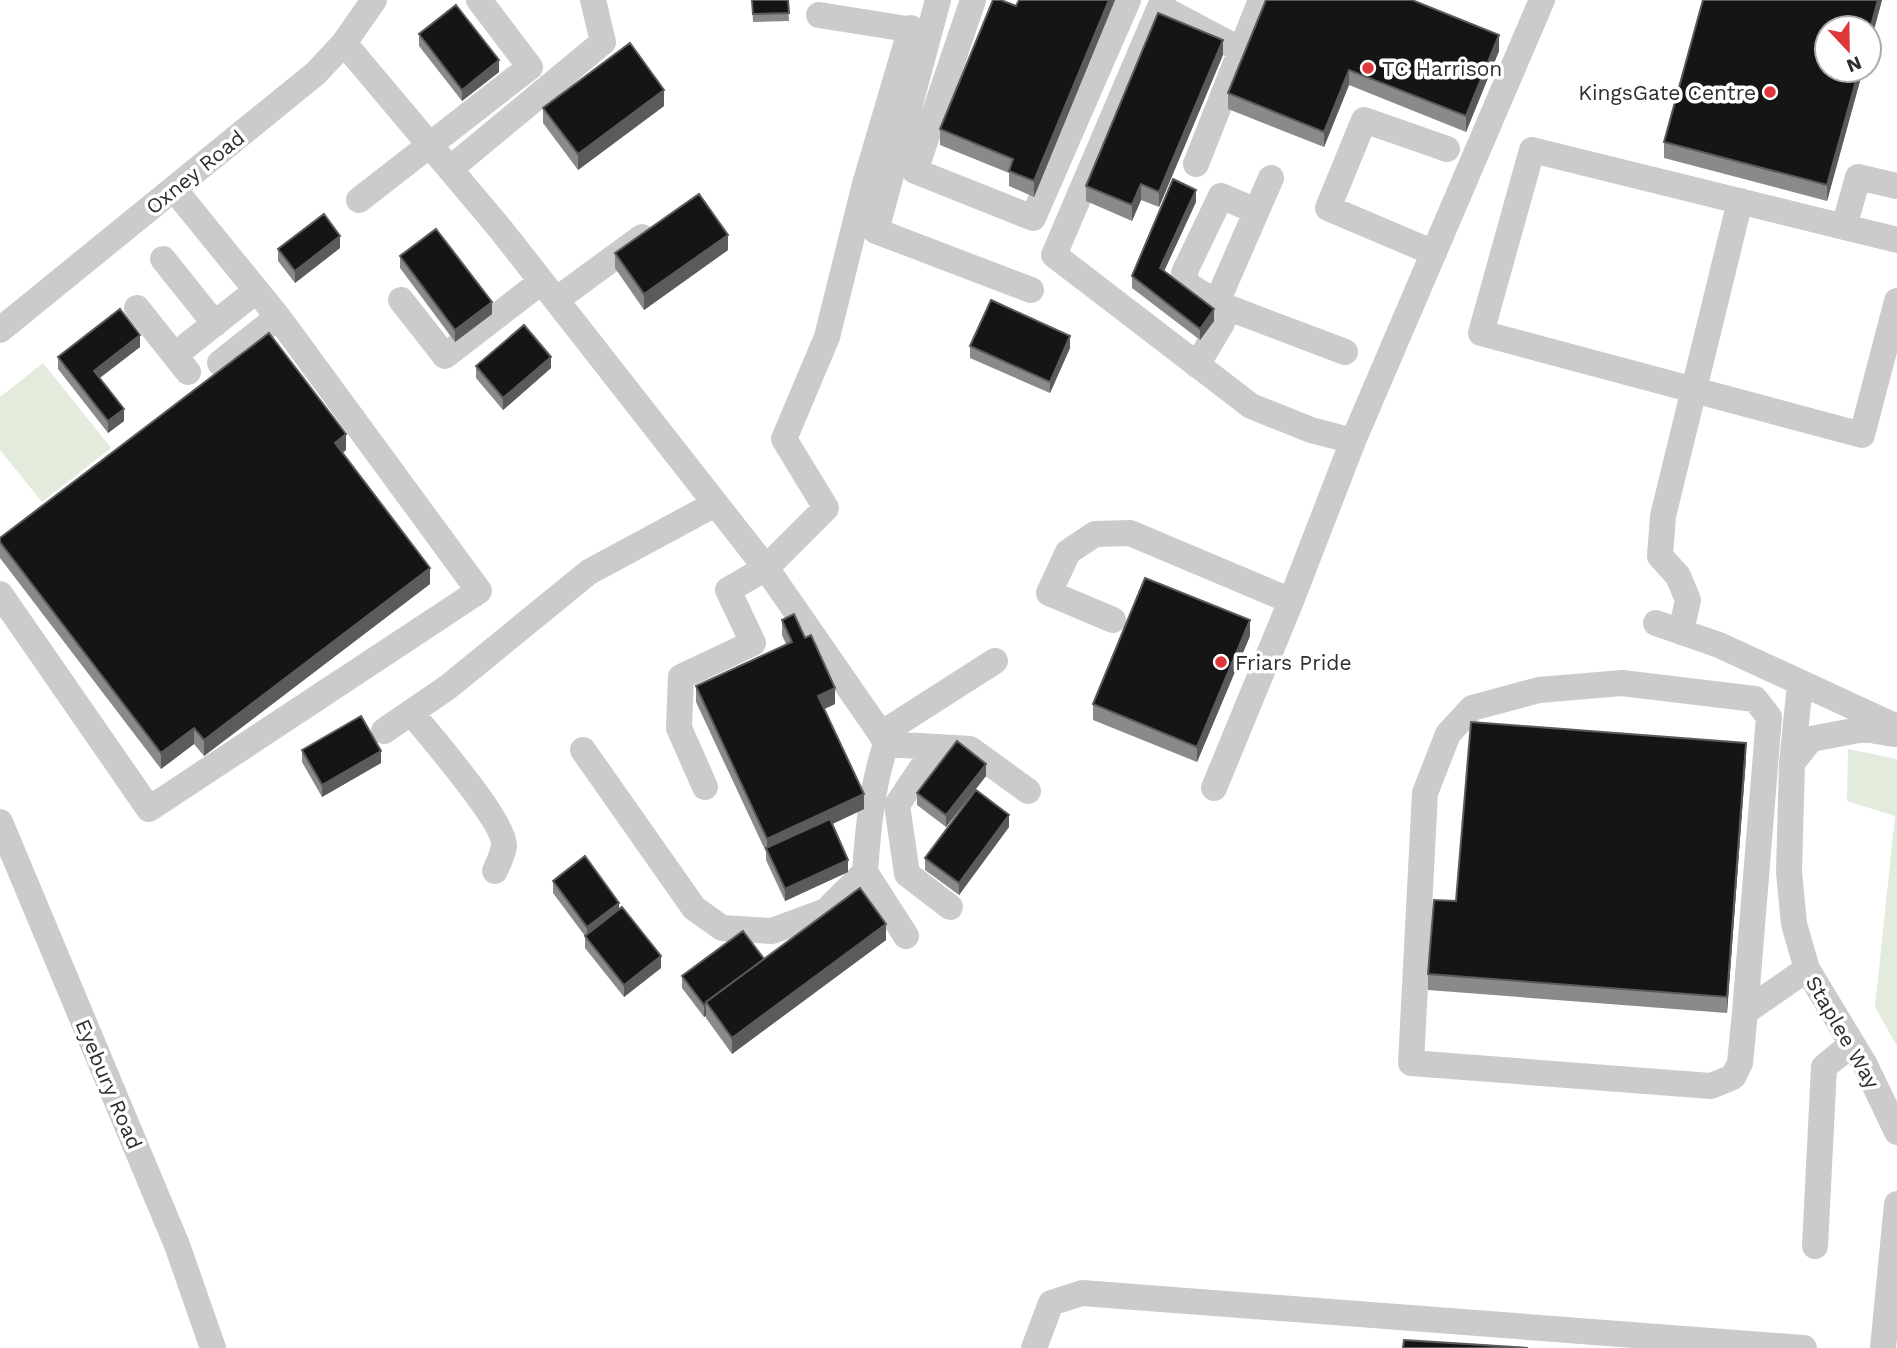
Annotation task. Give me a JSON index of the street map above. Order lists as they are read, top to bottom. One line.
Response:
{"streets":{"street":["Oxney Road","Staplee Way","Eyebury Road"]},"places":["TC Harrison","KingsGate Centre","Friars Pride"],"north":"bottom"}
